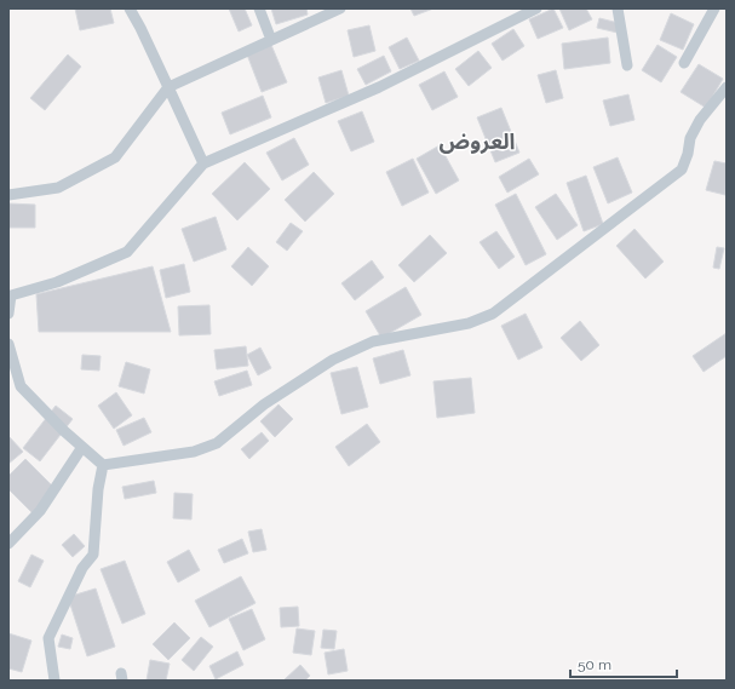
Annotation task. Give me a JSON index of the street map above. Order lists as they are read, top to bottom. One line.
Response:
{"districts":["العروض"],"scale_bar":"50 m"}
